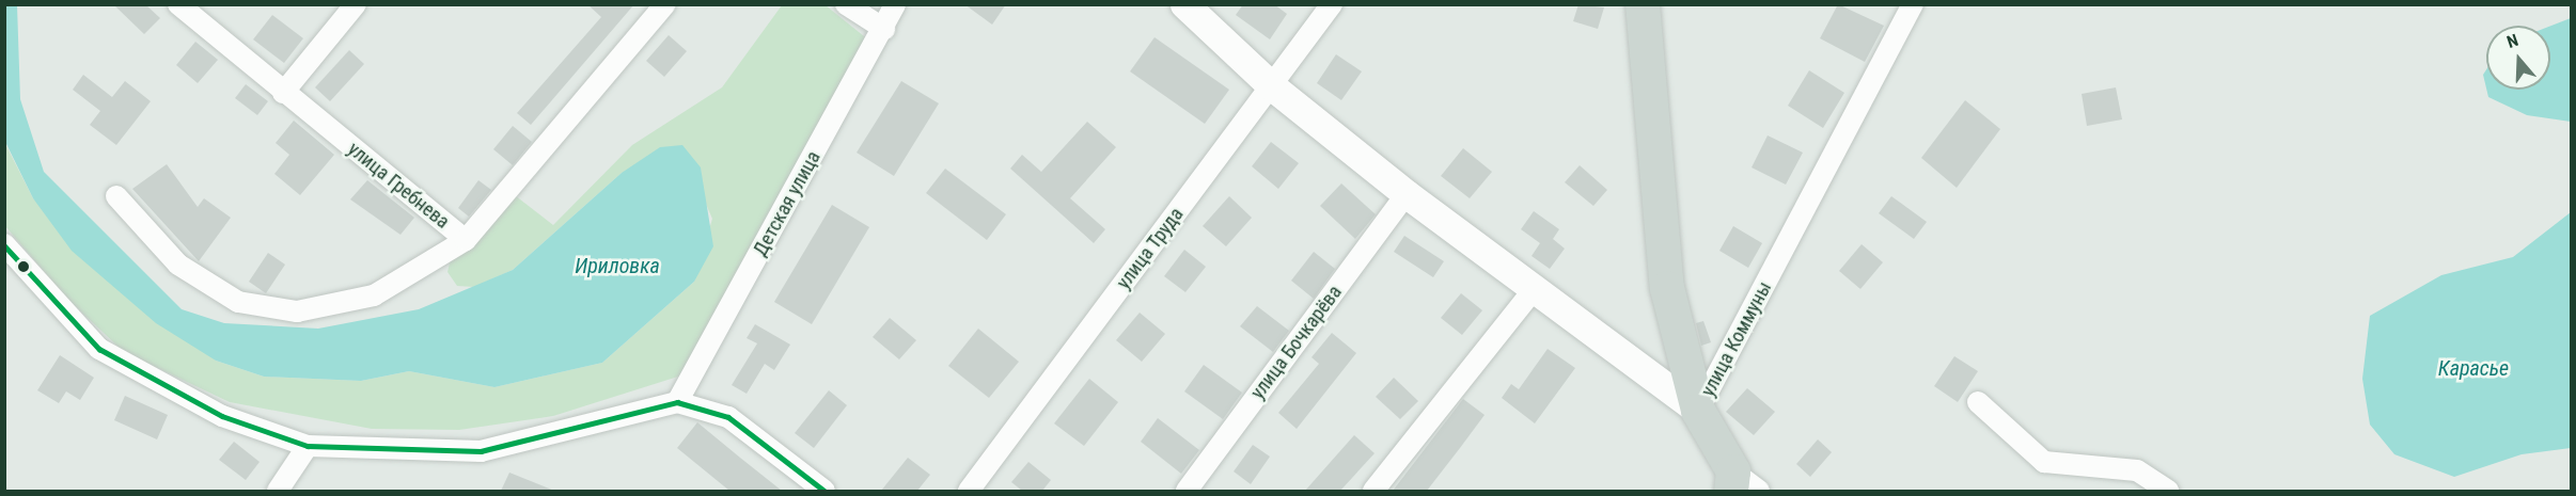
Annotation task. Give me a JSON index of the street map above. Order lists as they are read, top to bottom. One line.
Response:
{"streets":{"main road":["улица Коммуны"],"street":["улица Гребнева","Детская улица","улица Труда","улица Бочкарёва"]},"water":["Ириловка","Карасье"],"north":"top"}
